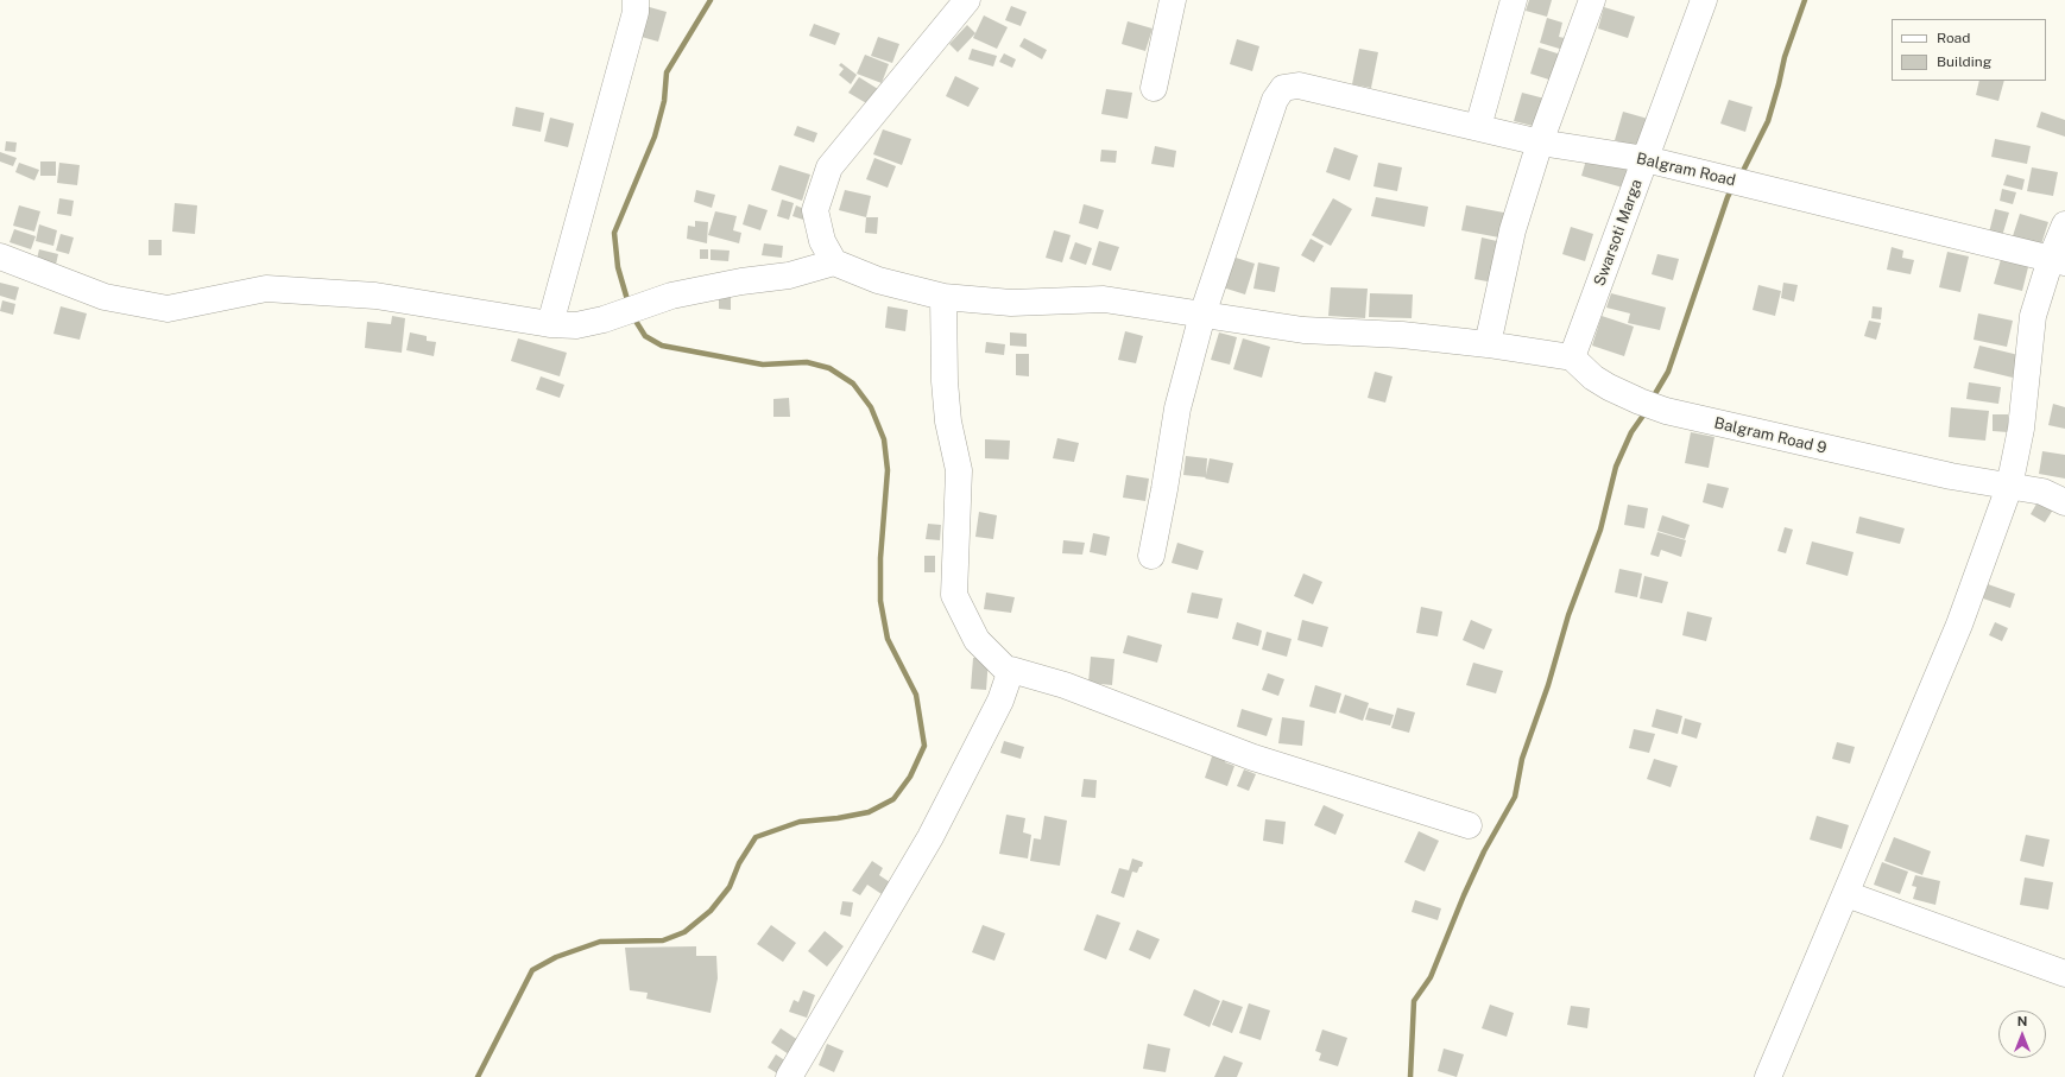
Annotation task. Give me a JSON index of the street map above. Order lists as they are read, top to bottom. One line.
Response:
{"streets":{"street":["Balgram Road","Swarsoti Marga","Balgram Road 9"]},"crossings":[["Balgram Road","Swarsoti Marga"],["Swarsoti Marga","Balgram Road 9"]],"legend":["Road","Building"],"north":"top"}
